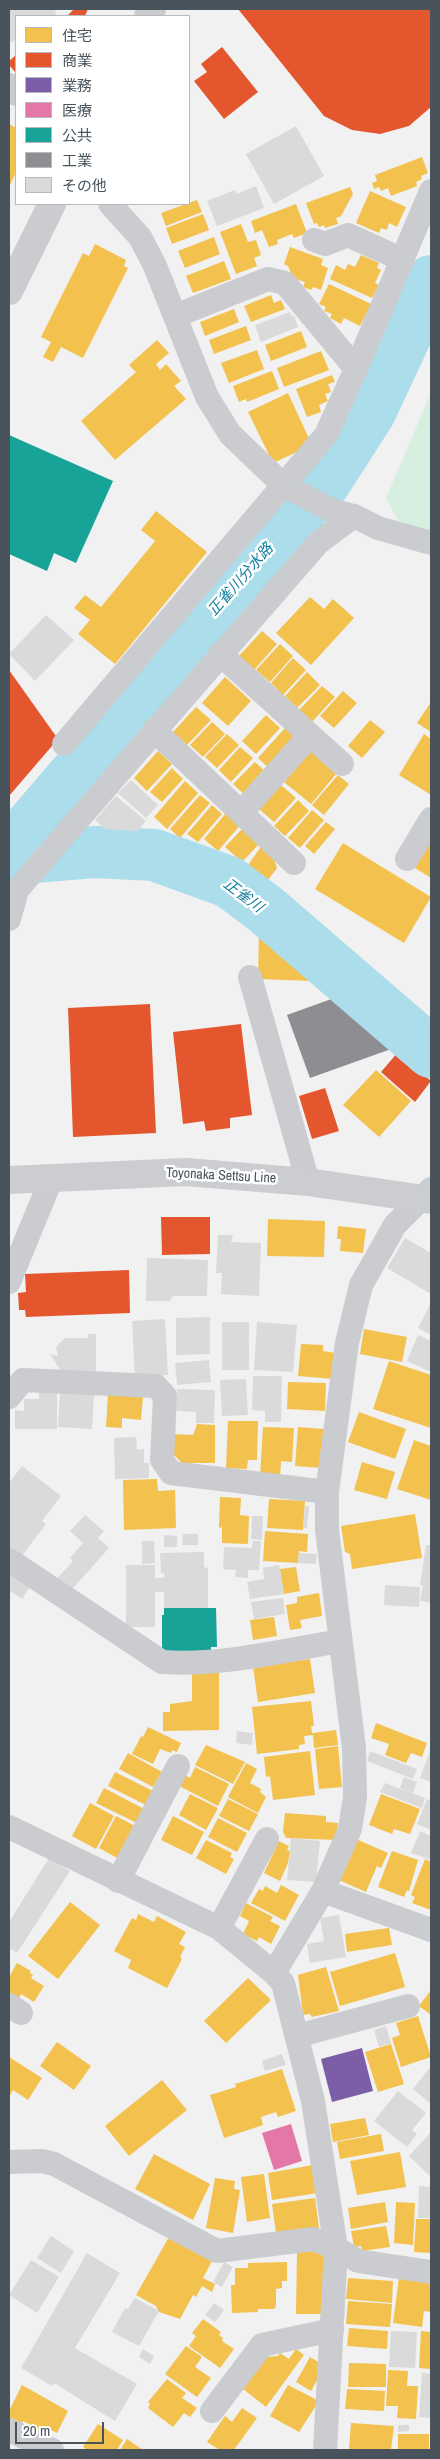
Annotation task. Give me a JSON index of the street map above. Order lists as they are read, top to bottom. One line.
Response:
{"streets":{"main road":["Toyonaka Settsu Line"]},"water":["正雀川分水路","正雀川"],"legend":["住宅","商業","業務","医療","公共","工業","その他"],"scale_bar":"20 m"}
